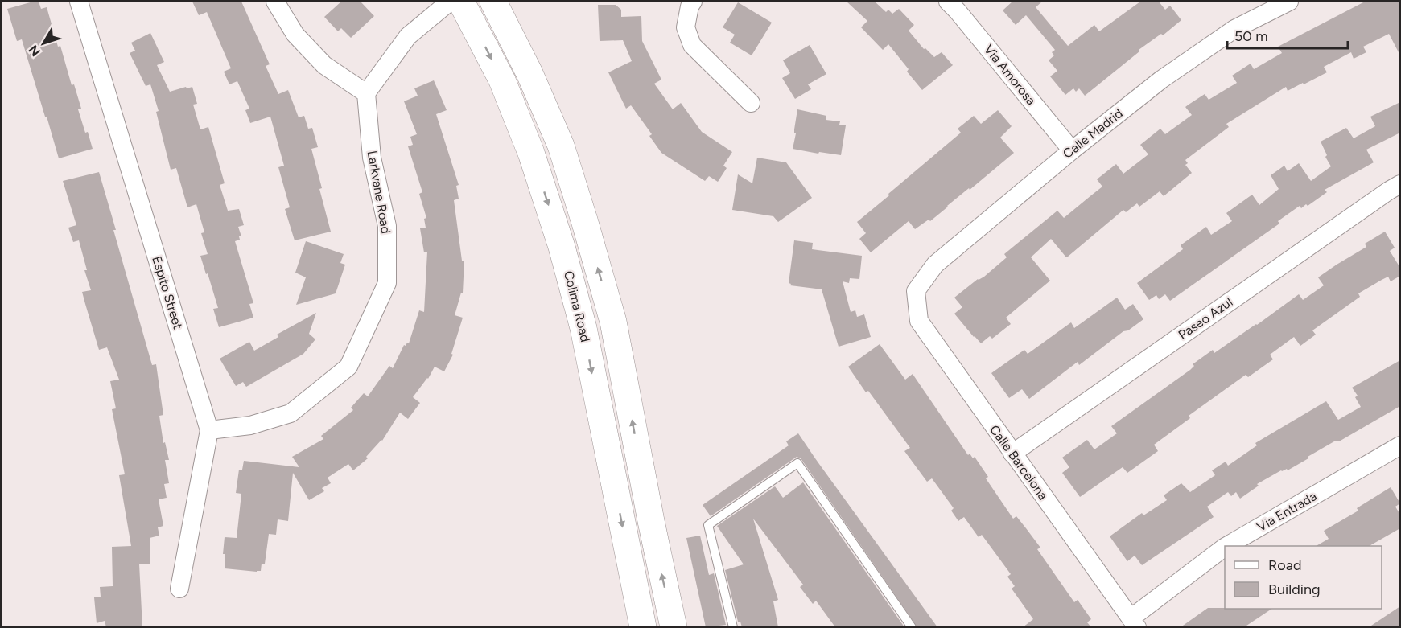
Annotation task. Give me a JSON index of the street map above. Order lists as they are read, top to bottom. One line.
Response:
{"streets":{"main road":["Colima Road"],"street":["Via Amorosa","Calle Madrid","Larkvane Road","Espito Street","Paseo Azul","Calle Barcelona","Via Entrada"]},"crossings":[["Via Amorosa","Calle Madrid"],["Calle Madrid","Calle Barcelona"],["Larkvane Road","Espito Street"],["Paseo Azul","Calle Barcelona"],["Calle Barcelona","Via Entrada"]],"legend":["Road","Building"],"scale_bar":"50 m","north":"bottom left"}
